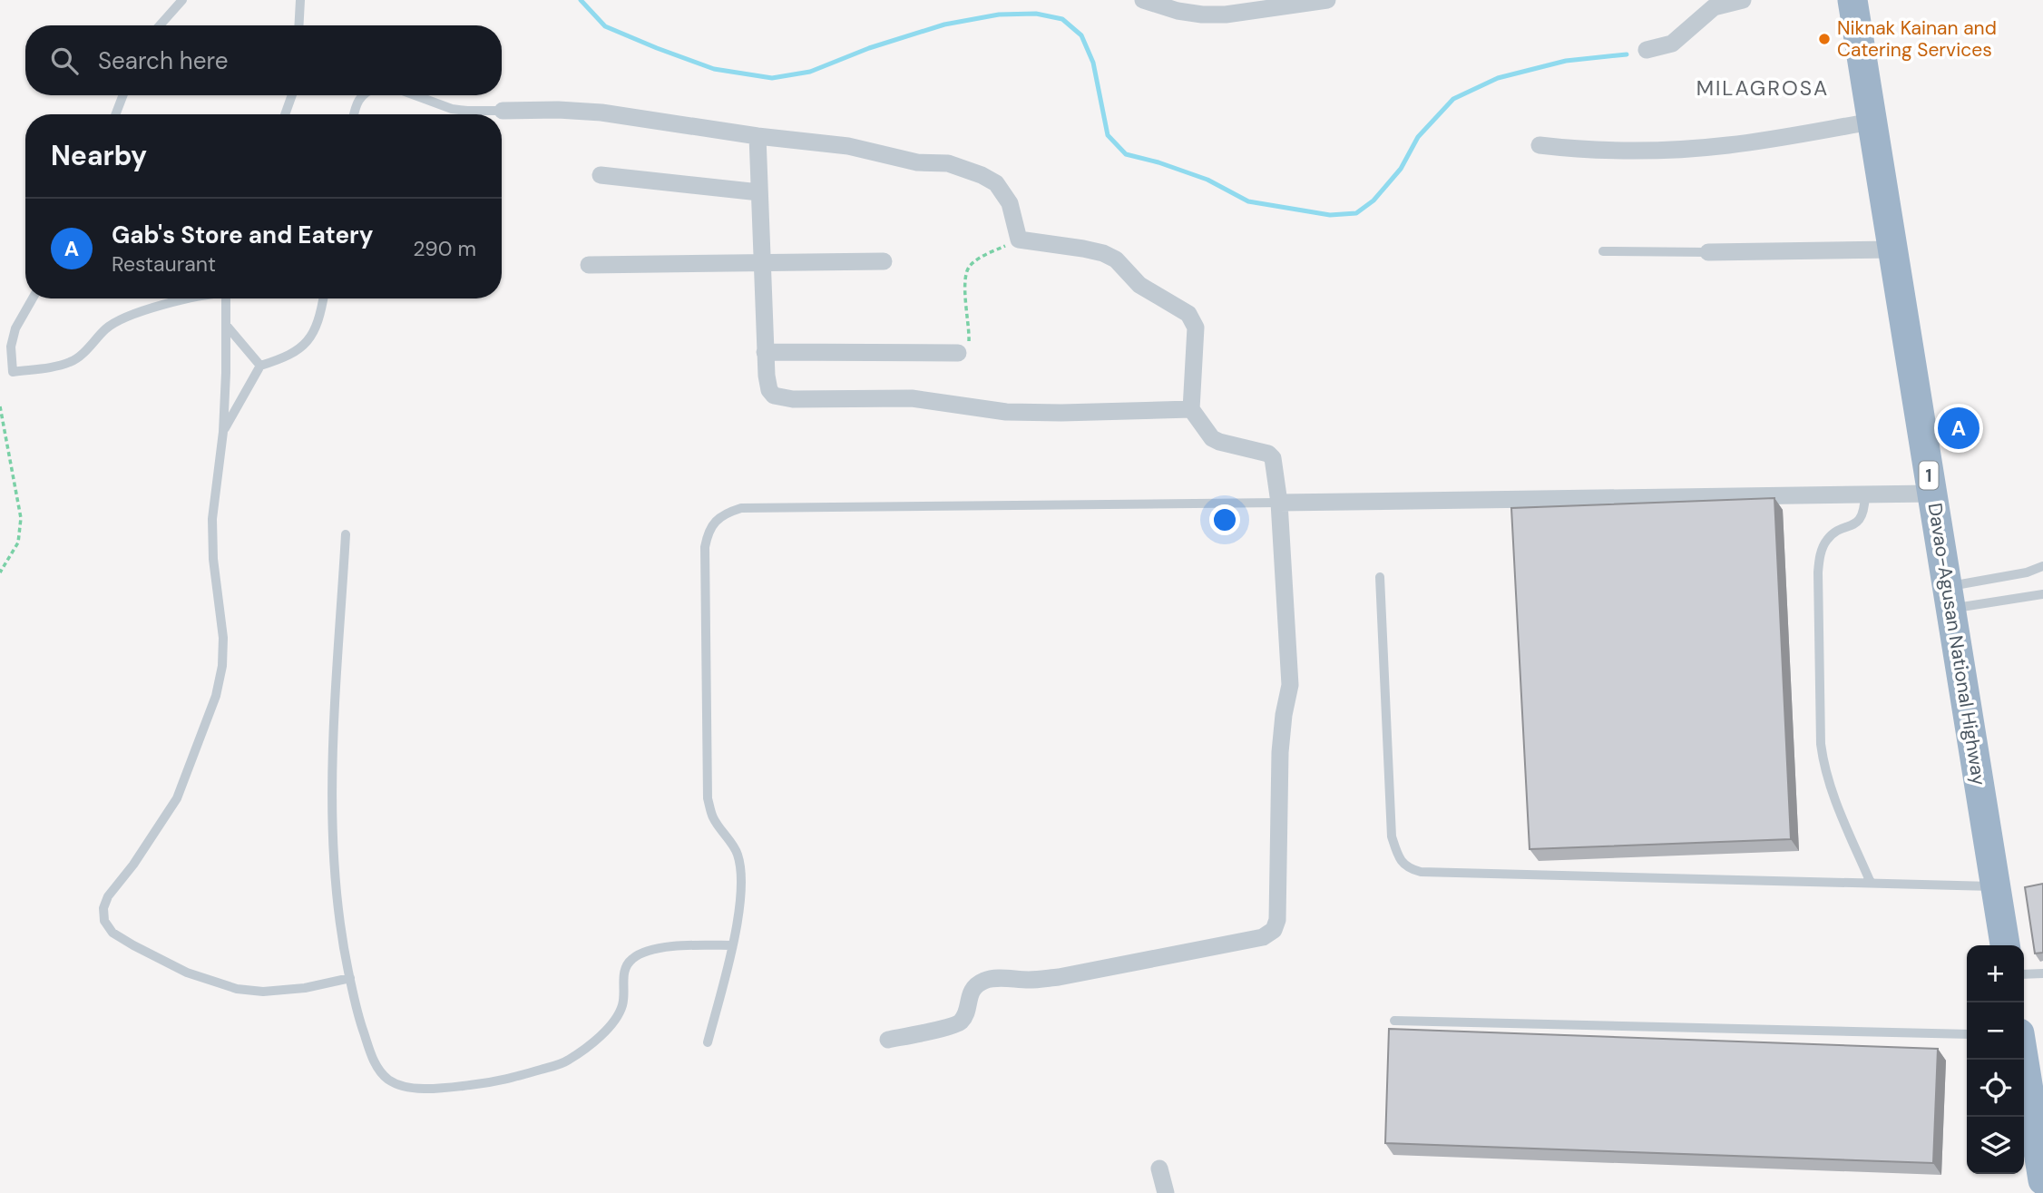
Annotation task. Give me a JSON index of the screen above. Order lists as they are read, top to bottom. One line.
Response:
{"streets":{"highway":["1","Davao-Agusan National Highway"]},"districts":["MILAGROSA"],"places":["Niknak Kainan and Catering Services"],"page":{"search":"Search here","heading":"Nearby","list":[{"mark":"A","name":"Gab's Store and Eatery","note":"Restaurant","value":"290 m"}],"pins":"A","map_buttons":["+","−"]}}
